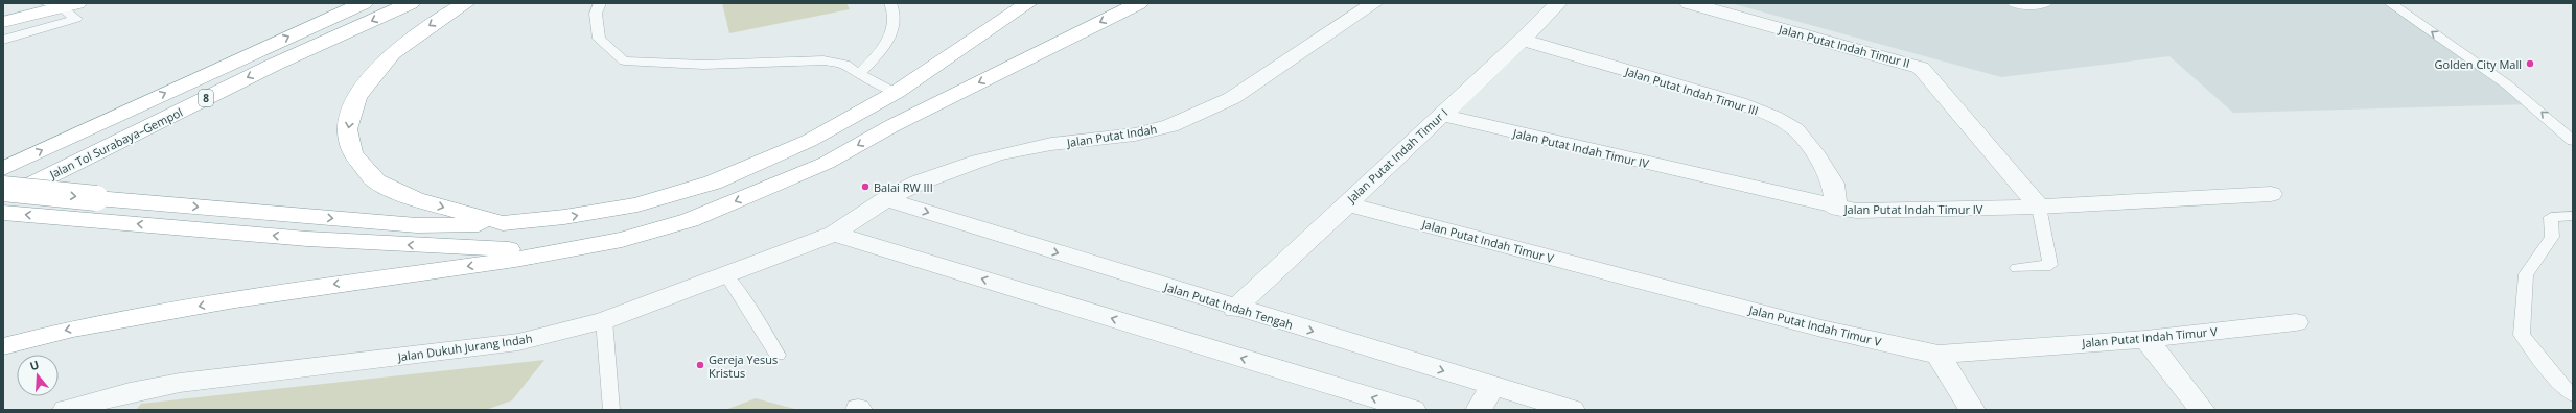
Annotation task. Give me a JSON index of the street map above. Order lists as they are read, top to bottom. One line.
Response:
{"streets":{"main road":["8","Jalan Tol Surabaya–Gempol"],"street":["Jalan Putat Indah Timur II","Jalan Putat Indah Timur III","Jalan Putat Indah","Jalan Putat Indah Timur IV","Jalan Putat Indah Timur I","Jalan Putat Indah Timur V","Jalan Putat Indah Tengah","Jalan Dukuh Jurang Indah"]},"crossings":[["Jalan Putat Indah Timur II","Jalan Putat Indah Timur IV"],["Jalan Putat Indah Timur III","Jalan Putat Indah Timur IV"],["Jalan Putat Indah Timur III","Jalan Putat Indah Timur I"],["Jalan Putat Indah","Jalan Putat Indah Tengah"],["Jalan Putat Indah","Jalan Dukuh Jurang Indah"],["Jalan Putat Indah Timur IV","Jalan Putat Indah Timur I"],["Jalan Putat Indah Timur I","Jalan Putat Indah Timur V"],["Jalan Putat Indah Timur I","Jalan Putat Indah Tengah"]],"places":["Golden City Mall","Balai RW III","Gereja Yesus Kristus"],"north":"top"}
